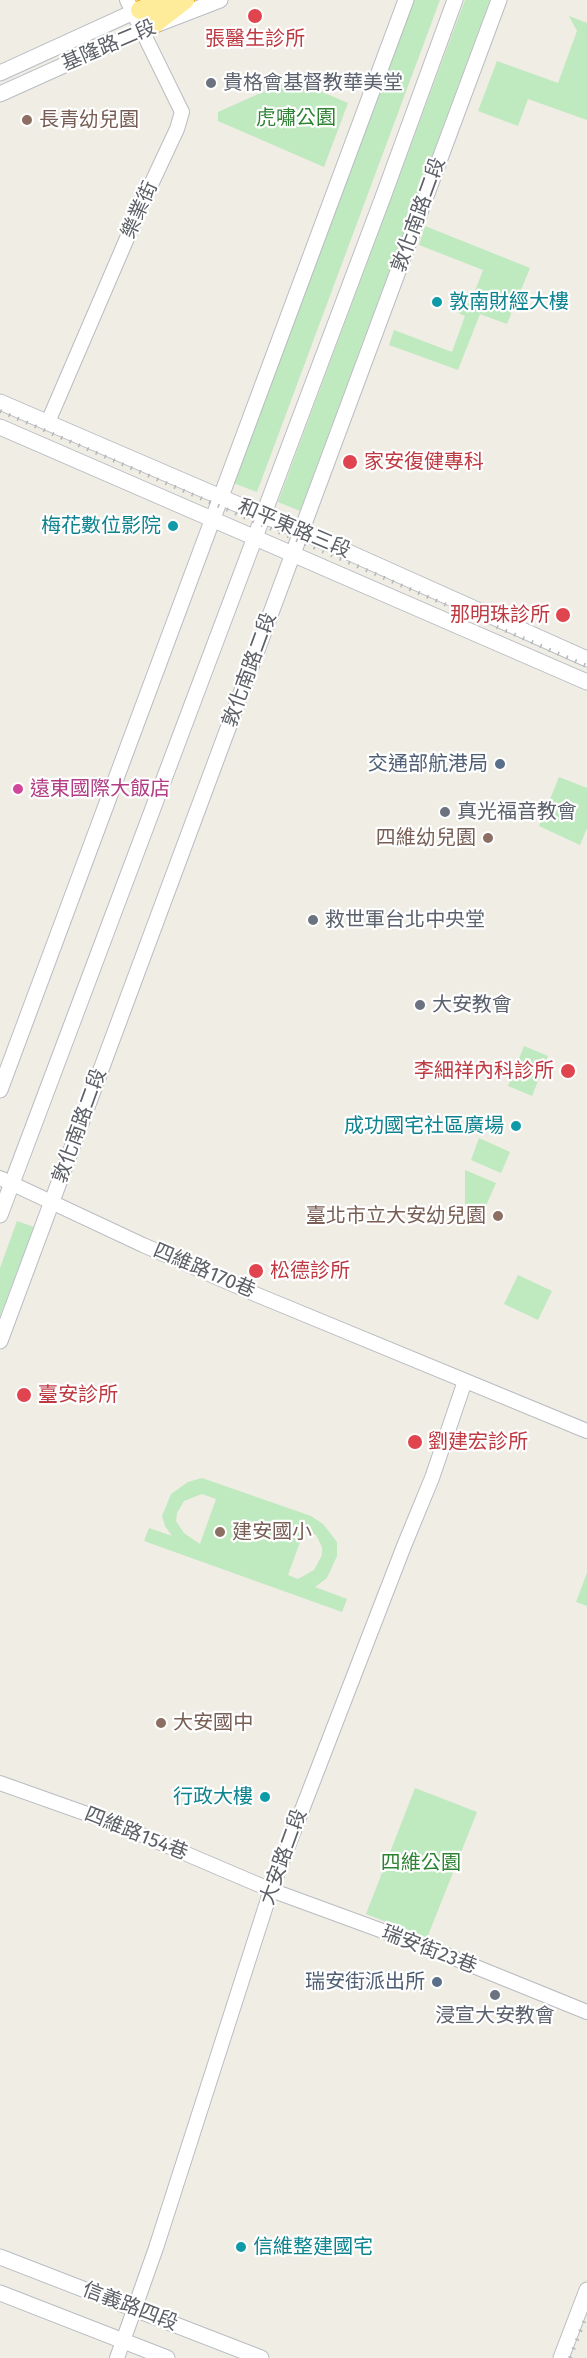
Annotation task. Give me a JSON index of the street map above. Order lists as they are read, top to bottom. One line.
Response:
{"streets":{"main road":["基隆路二段","敦化南路二段","和平東路三段","信義路四段"],"street":["樂業街","四維路170巷","四維路154巷","大安路二段","瑞安街23巷"]},"crossings":[["基隆路二段","樂業街"],["樂業街","和平東路三段"],["敦化南路二段","和平東路三段"],["敦化南路二段","四維路170巷"],["四維路170巷","大安路二段"],["四維路154巷","大安路二段"],["四維路154巷","瑞安街23巷"],["大安路二段","瑞安街23巷"],["大安路二段","信義路四段"]],"parks":["虎嘯公園","四維公園"],"places":["張醫生診所","貴格會基督教華美堂","長青幼兒園","敦南財經大樓","家安復健專科","梅花數位影院","那明珠診所","交通部航港局","遠東國際大飯店","真光福音教會","四維幼兒園","救世軍台北中央堂","大安教會","李細祥內科診所","成功國宅社區廣場","臺北市立大安幼兒園","松德診所","臺安診所","劉建宏診所","建安國小","大安國中","行政大樓","瑞安街派出所","浸宣大安教會","信維整建國宅"]}
